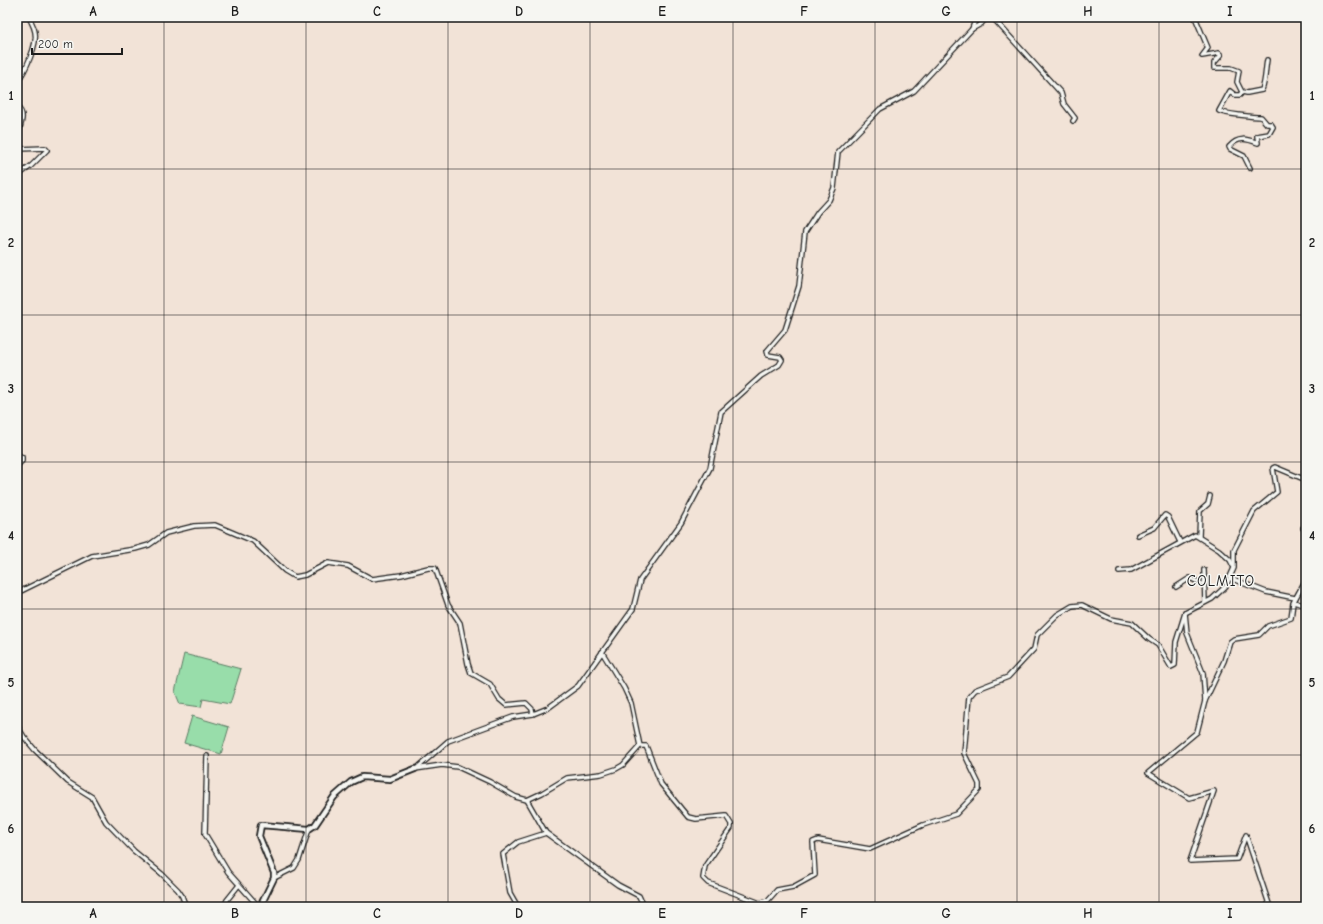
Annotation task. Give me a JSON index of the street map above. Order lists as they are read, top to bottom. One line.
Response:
{"districts":["COLMITO"],"scale_bar":"200 m","grid":{"columns":["A","B","C","D","E","F","G","H","I"],"rows":["1","2","3","4","5","6"]}}
